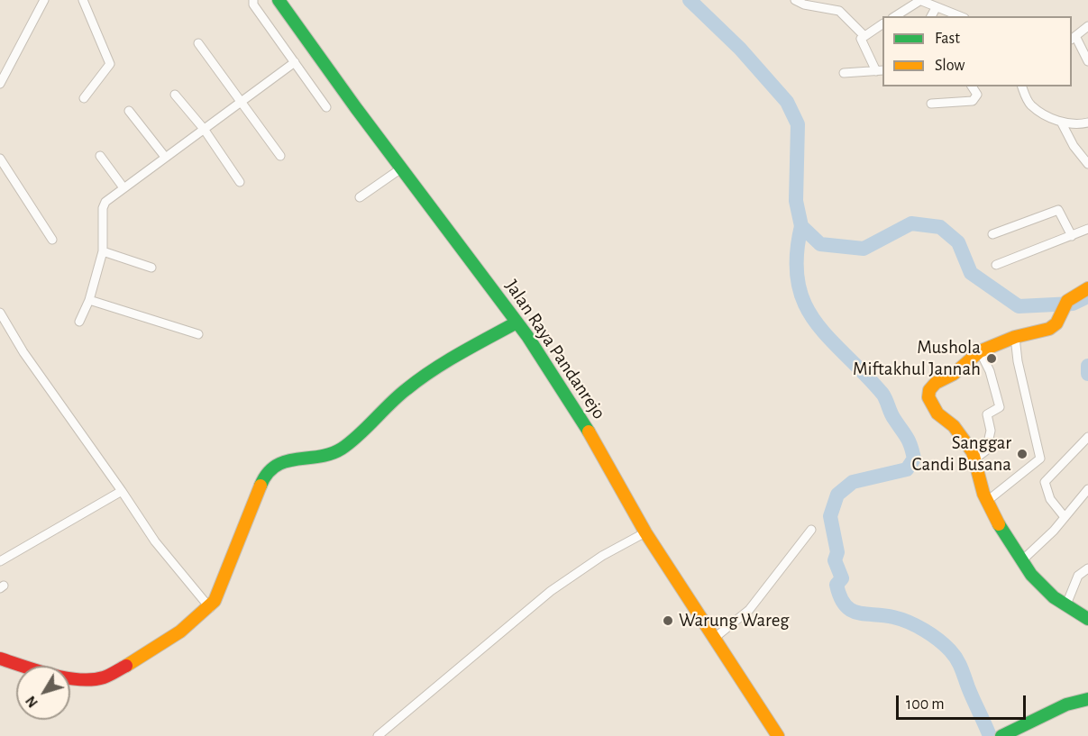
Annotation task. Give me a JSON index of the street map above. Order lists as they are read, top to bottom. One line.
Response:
{"streets":{"street":["Jalan Raya Pandanrejo"]},"places":["Mushola Miftakhul Jannah","Sanggar Candi Busana","Warung Wareg"],"legend":["Fast","Slow"],"scale_bar":"100 m","north":"bottom left"}
